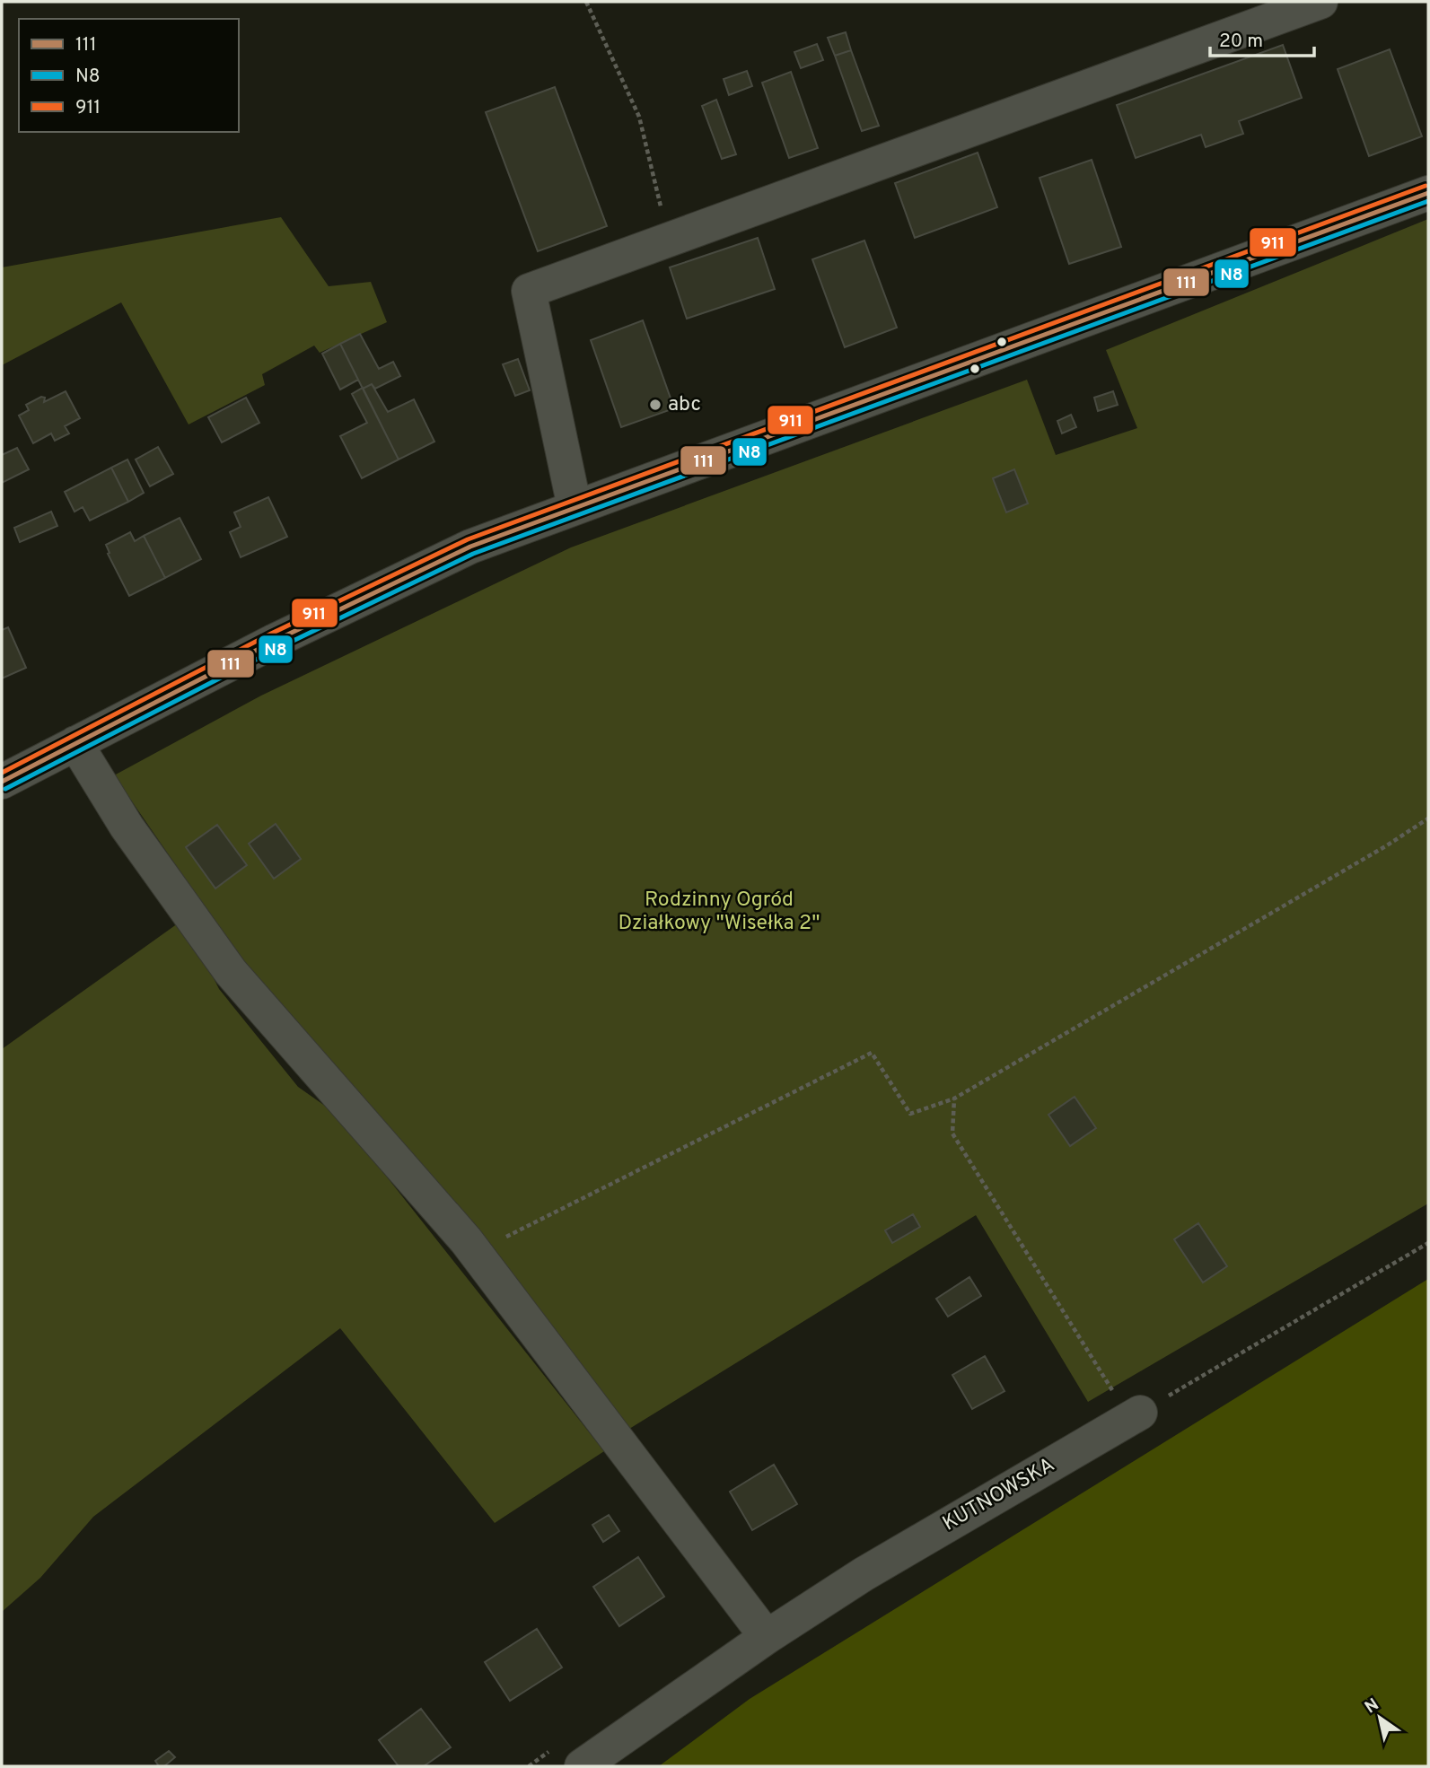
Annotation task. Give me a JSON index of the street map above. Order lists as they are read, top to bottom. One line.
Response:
{"streets":{"street":["KUTNOWSKA"]},"parks":["Rodzinny Ogród Działkowy \"Wisełka 2\""],"places":["abc"],"lines":["transit line 911","transit line 111","transit line N8"],"legend":["111","N8","911"],"scale_bar":"20 m","north":"top left"}
